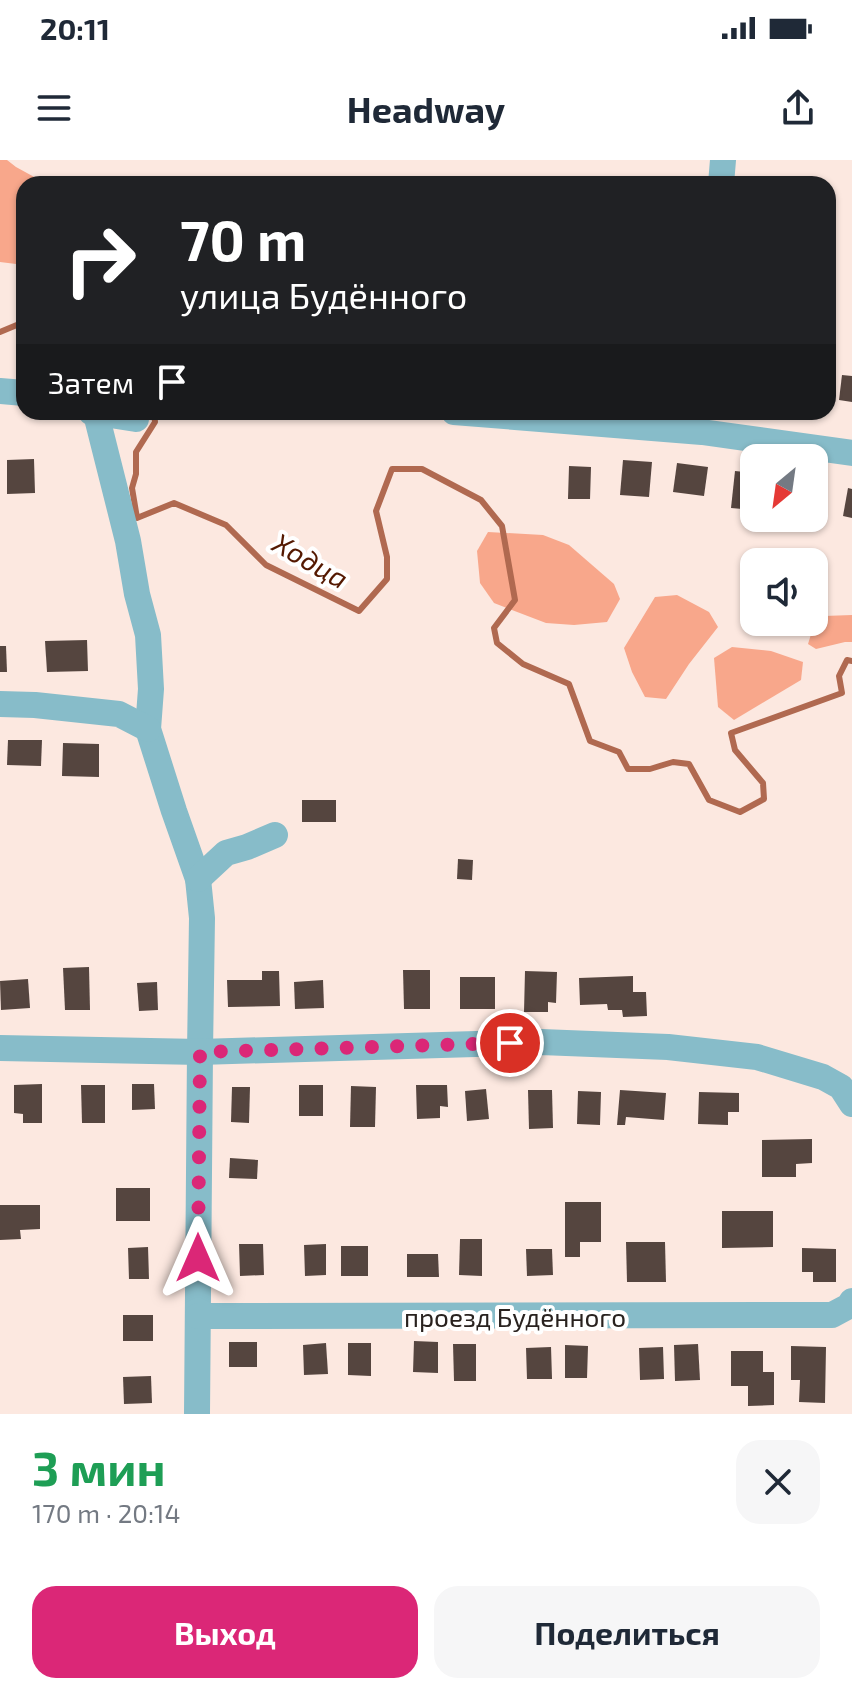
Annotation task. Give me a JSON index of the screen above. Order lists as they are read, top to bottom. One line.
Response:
{"streets":{"street":["проезд Будённого"]},"water":["Ходца"],"north":"bottom left","page":{"status":"20:11","header":"Headway","turn":["70 m","улица Будённого"],"then":"Затем","heading":["3 мин","170 m · 20:14"],"buttons":["Выход","Поделиться"]}}
